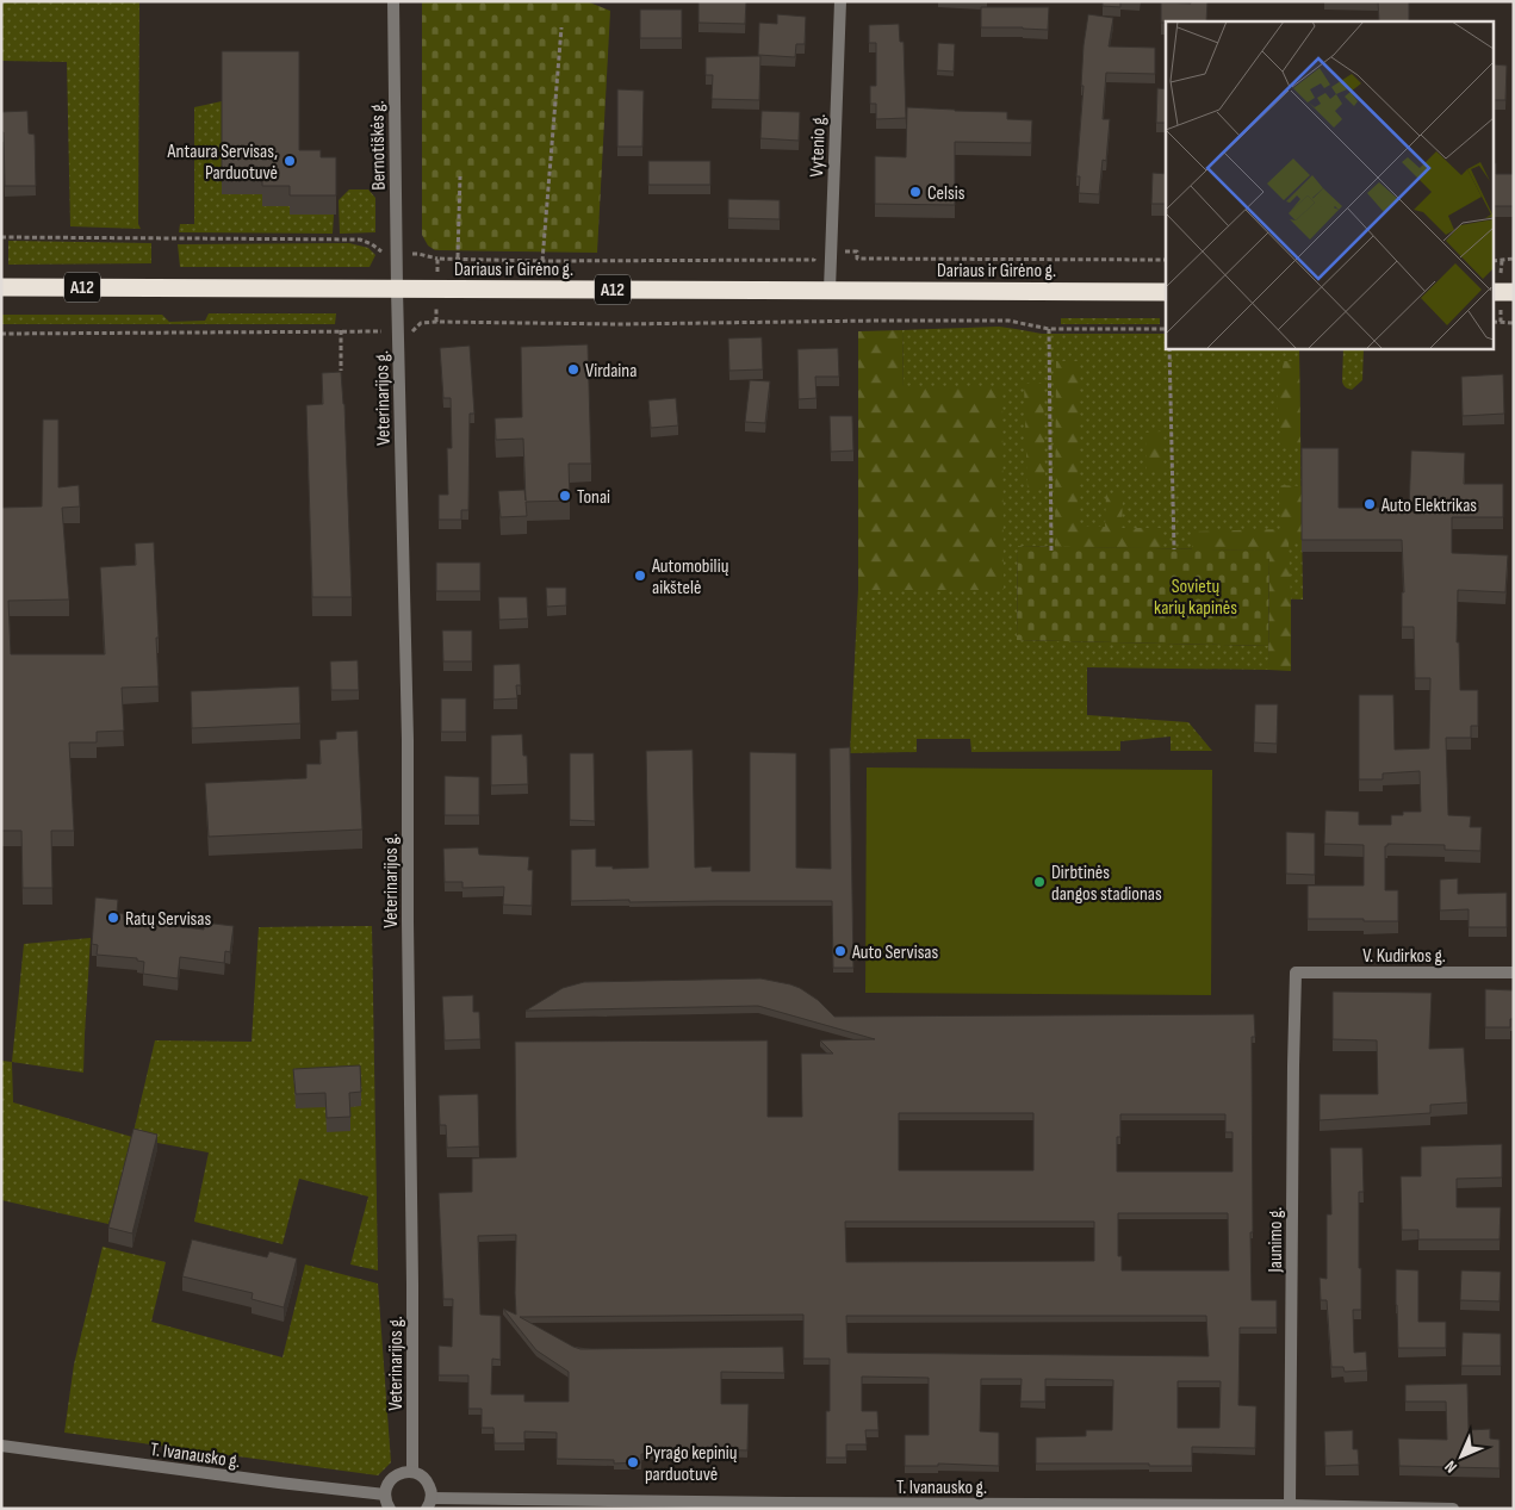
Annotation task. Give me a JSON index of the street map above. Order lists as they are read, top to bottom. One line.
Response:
{"streets":{"highway":["Dariaus ir Girėno g.","A12"],"street":["Bernotiškės g.","Vytenio g.","Veterinarijos g.","V. Kudirkos g.","Jaunimo g.","T. Ivanausko g."]},"crossings":[["Bernotiškės g.","Dariaus ir Girėno g."],["Bernotiškės g.","Veterinarijos g."],["Vytenio g.","Dariaus ir Girėno g."],["Dariaus ir Girėno g.","Veterinarijos g."],["Veterinarijos g.","T. Ivanausko g."],["V. Kudirkos g.","Jaunimo g."],["Jaunimo g.","T. Ivanausko g."]],"parks":["Sovietų karių kapinės"],"places":["Antaura Servisas, Parduotuvė","Celsis","Virdaina","Tonai","Auto Elektrikas","Automobilių aikštelė","Dirbtinės dangos stadionas","Ratų Servisas","Auto Servisas","Pyrago kepinių parduotuvė"],"north":"bottom left"}
